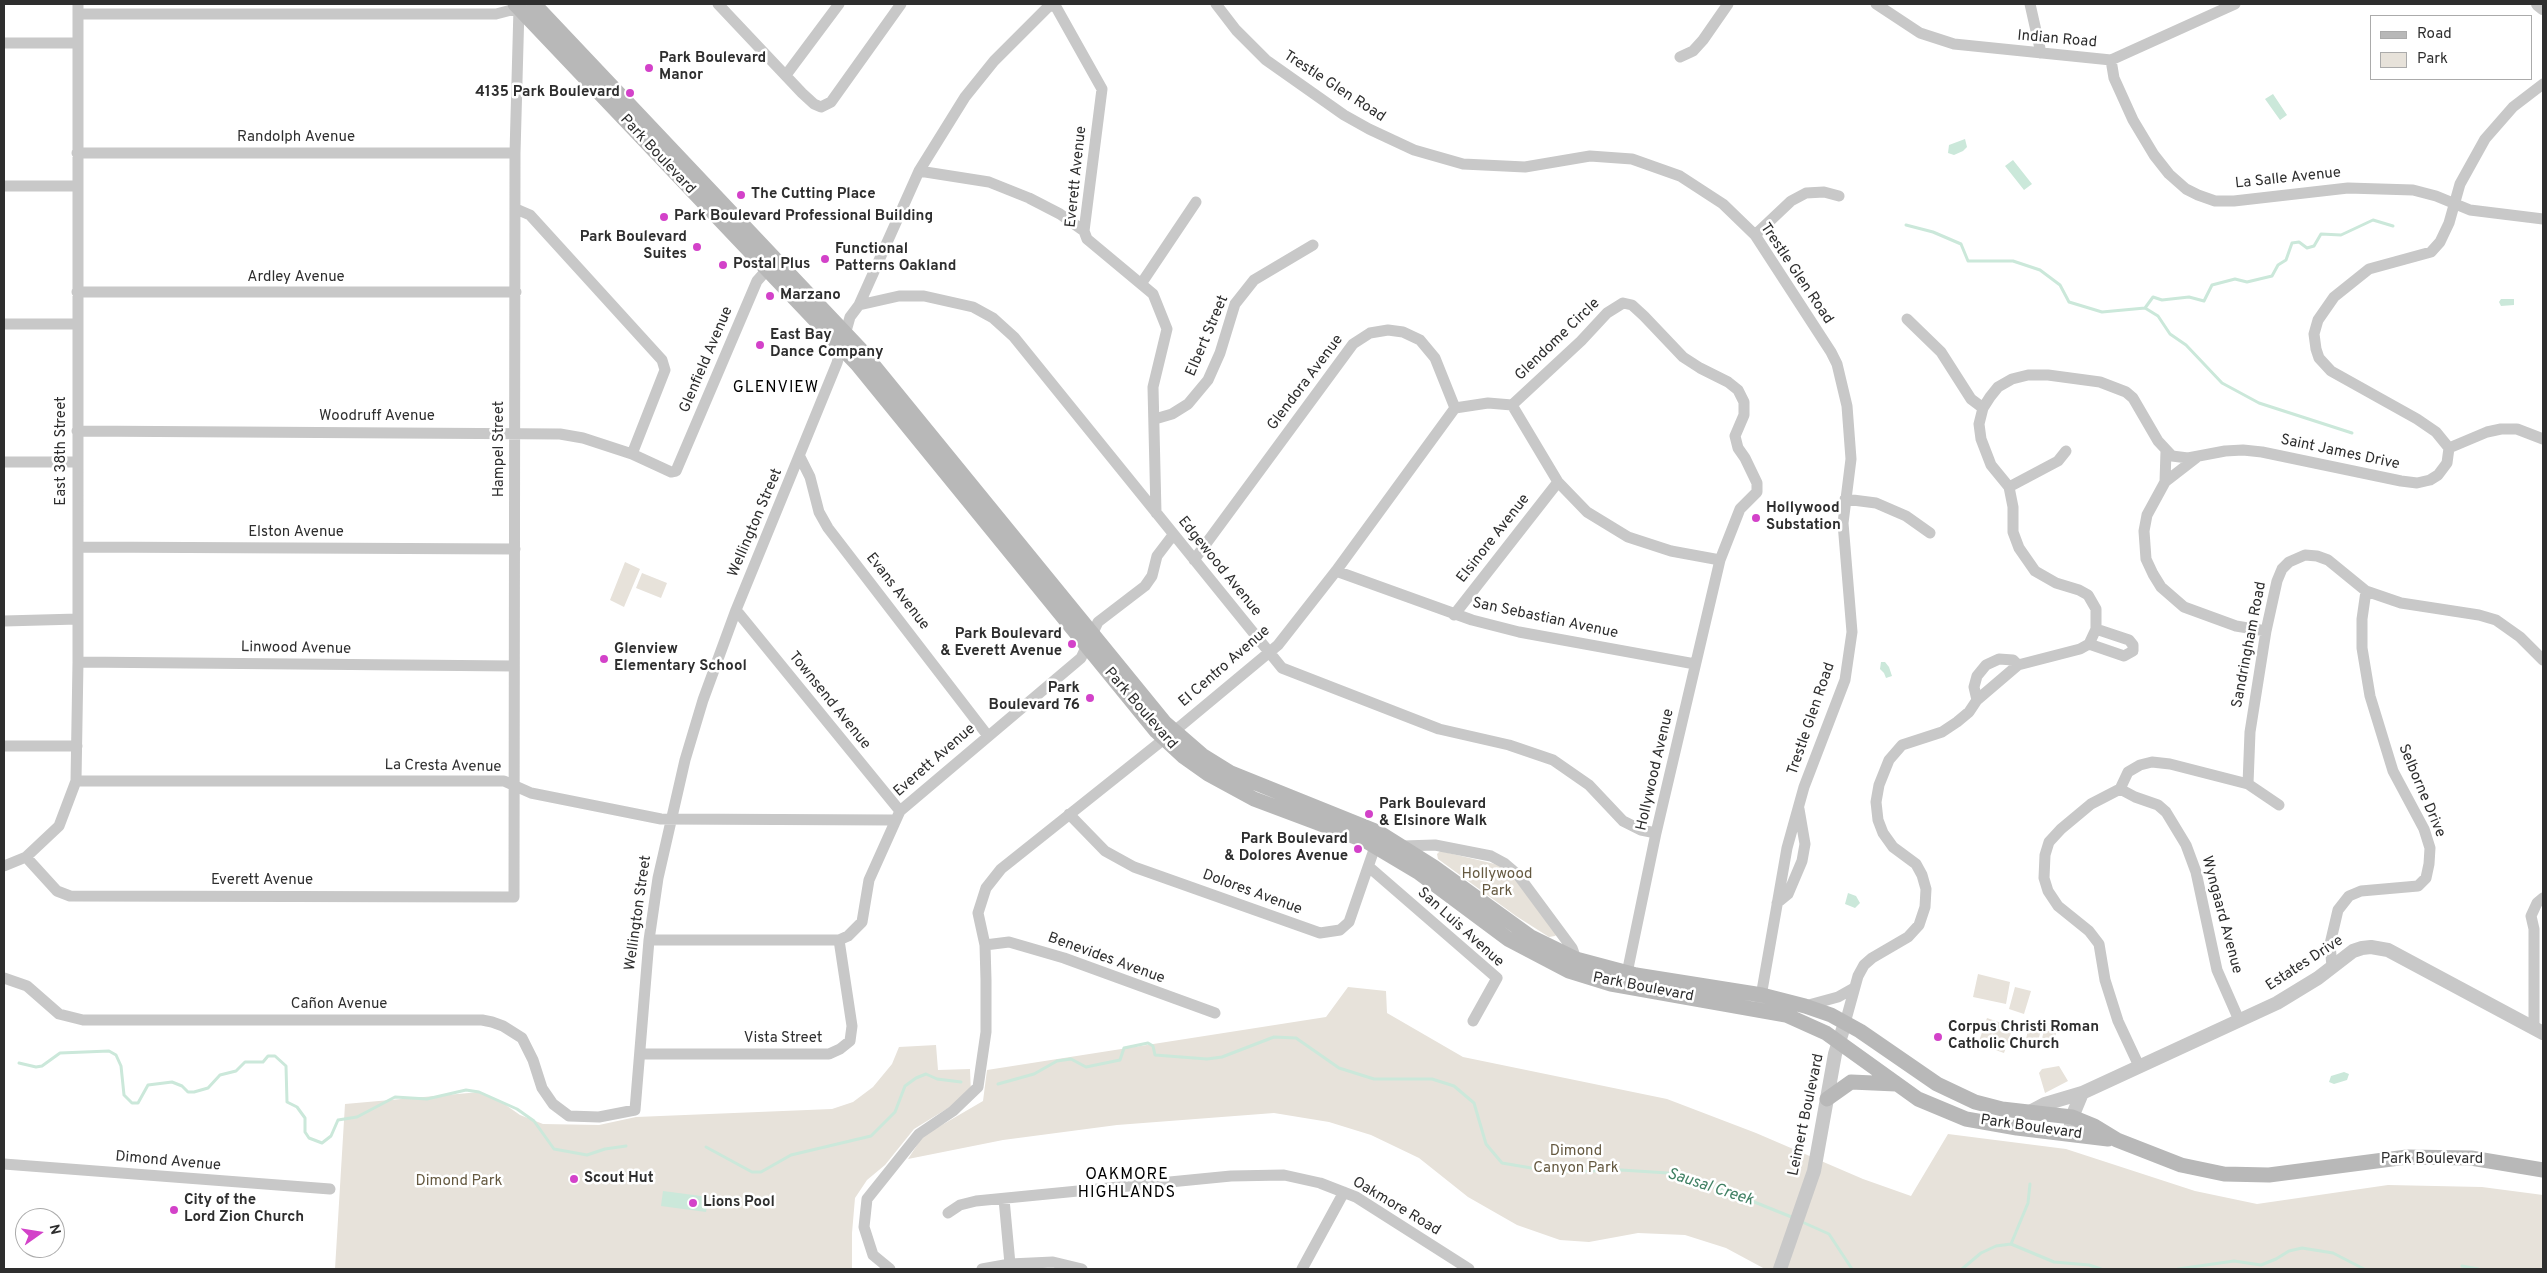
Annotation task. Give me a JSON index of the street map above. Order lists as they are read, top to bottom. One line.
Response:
{"streets":{"main road":["Park Boulevard"],"street":["Indian Road","Trestle Glen Road","Randolph Avenue","Everett Avenue","La Salle Avenue","Ardley Avenue","Elbert Street","Glendome Circle","Glenfield Avenue","Glendora Avenue","Woodruff Avenue","Hampel Street","East 38th Street","Saint James Drive","Wellington Street","Elston Avenue","Elsinore Avenue","Edgewood Avenue","Evans Avenue","San Sebastian Avenue","Sandringham Road","Linwood Avenue","El Centro Avenue","Townsend Avenue","La Cresta Avenue","Hollywood Avenue","Selborne Drive","Dolores Avenue","Wyngaard Avenue","San Luis Avenue","Benevides Avenue","Estates Drive","Cañon Avenue","Vista Street","Leimert Boulevard","Dimond Avenue","Oakmore Road"]},"crossings":[["Indian Road","La Salle Avenue"],["Trestle Glen Road","Park Boulevard"],["Randolph Avenue","Hampel Street"],["Randolph Avenue","East 38th Street"],["Park Boulevard","Everett Avenue"],["Park Boulevard","Glenfield Avenue"],["Park Boulevard","Hampel Street"],["Park Boulevard","Wellington Street"],["Park Boulevard","El Centro Avenue"],["Park Boulevard","Hollywood Avenue"],["Park Boulevard","Dolores Avenue"],["Park Boulevard","Estates Drive"],["Park Boulevard","Leimert Boulevard"],["Everett Avenue","Elbert Street"],["Everett Avenue","Hampel Street"],["Everett Avenue","East 38th Street"],["Everett Avenue","Wellington Street"],["Everett Avenue","Edgewood Avenue"],["Everett Avenue","Evans Avenue"],["Everett Avenue","Townsend Avenue"],["Everett Avenue","La Cresta Avenue"],["Everett Avenue","Vista Street"],["Ardley Avenue","Hampel Street"],["Ardley Avenue","East 38th Street"],["Glendome Circle","Hollywood Avenue"],["Glenfield Avenue","Woodruff Avenue"],["Glendora Avenue","Edgewood Avenue"],["Glendora Avenue","El Centro Avenue"],["Woodruff Avenue","Hampel Street"],["Woodruff Avenue","East 38th Street"],["Hampel Street","Elston Avenue"],["Hampel Street","Linwood Avenue"],["Hampel Street","La Cresta Avenue"],["East 38th Street","Elston Avenue"],["East 38th Street","Linwood Avenue"],["East 38th Street","La Cresta Avenue"],["Wellington Street","Edgewood Avenue"],["Wellington Street","Evans Avenue"],["Wellington Street","Townsend Avenue"],["Wellington Street","La Cresta Avenue"],["Wellington Street","Cañon Avenue"],["Wellington Street","Vista Street"],["Elsinore Avenue","San Sebastian Avenue"],["Edgewood Avenue","El Centro Avenue"],["Edgewood Avenue","Hollywood Avenue"],["San Sebastian Avenue","El Centro Avenue"],["San Sebastian Avenue","Hollywood Avenue"],["Sandringham Road","Selborne Drive"],["El Centro Avenue","Dolores Avenue"],["El Centro Avenue","Benevides Avenue"],["Townsend Avenue","La Cresta Avenue"],["Selborne Drive","Estates Drive"],["Dolores Avenue","San Luis Avenue"],["Wyngaard Avenue","Estates Drive"]],"districts":["GLENVIEW","OAKMORE HIGHLANDS"],"water":["Sausal Creek"],"parks":["Hollywood Park","Dimond Canyon Park","Dimond Park"],"places":["Park Boulevard Manor","4135 Park Boulevard","The Cutting Place","Park Boulevard Professional Building","Park Boulevard Suites","Functional Patterns Oakland","Postal Plus","Marzano","East Bay Dance Company","Hollywood Substation","Park Boulevard & Everett Avenue","Glenview Elementary School","Park Boulevard 76","Park Boulevard & Elsinore Walk","Park Boulevard & Dolores Avenue","Corpus Christi Roman Catholic Church","Scout Hut","Lions Pool","City of the Lord Zion Church"],"legend":["Road","Park"],"north":"right"}
